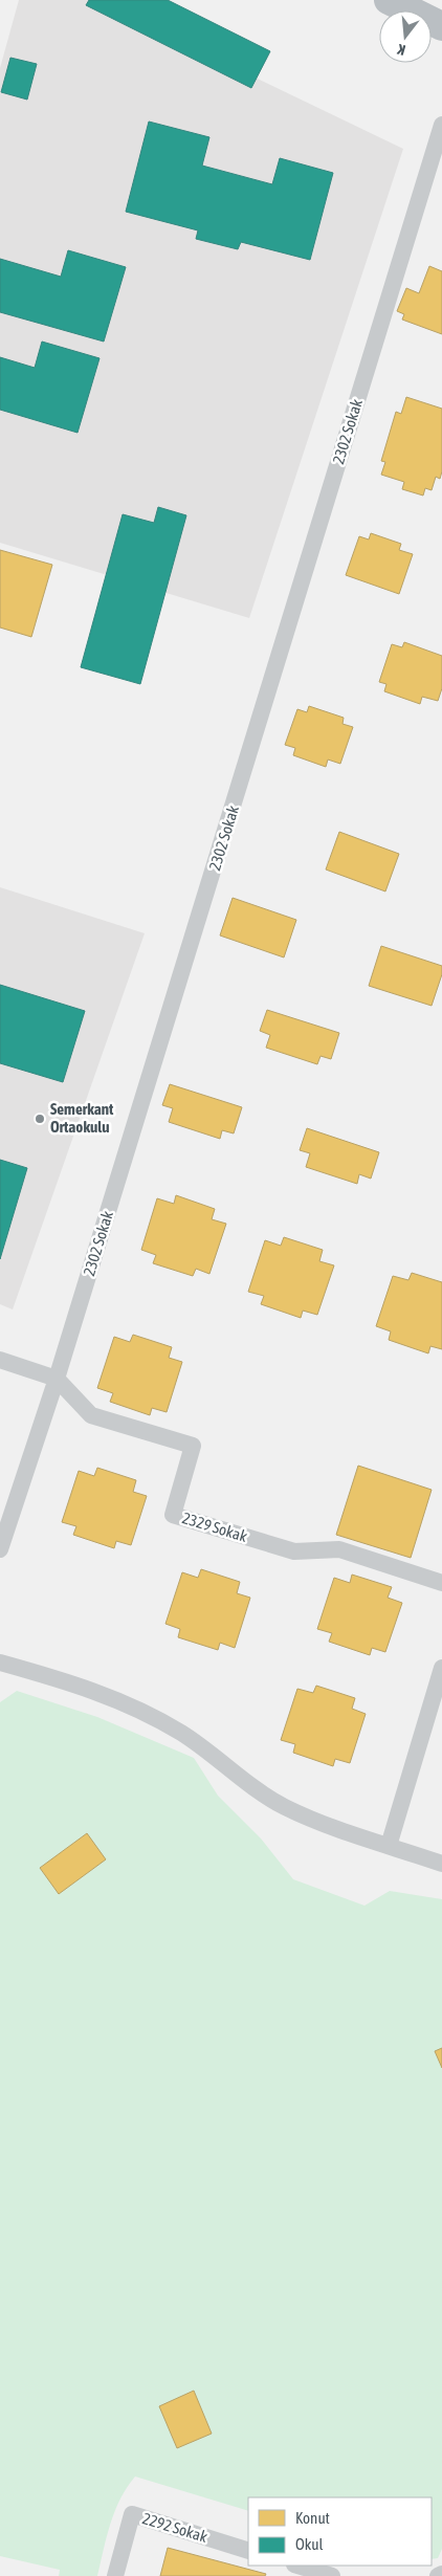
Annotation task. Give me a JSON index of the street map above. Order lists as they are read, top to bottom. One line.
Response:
{"streets":{"street":["2302 Sokak","2329 Sokak","2292 Sokak"]},"crossings":[["2302 Sokak","2329 Sokak"]],"places":["Semerkant Ortaokulu"],"legend":["Konut","Okul"],"north":"bottom"}
